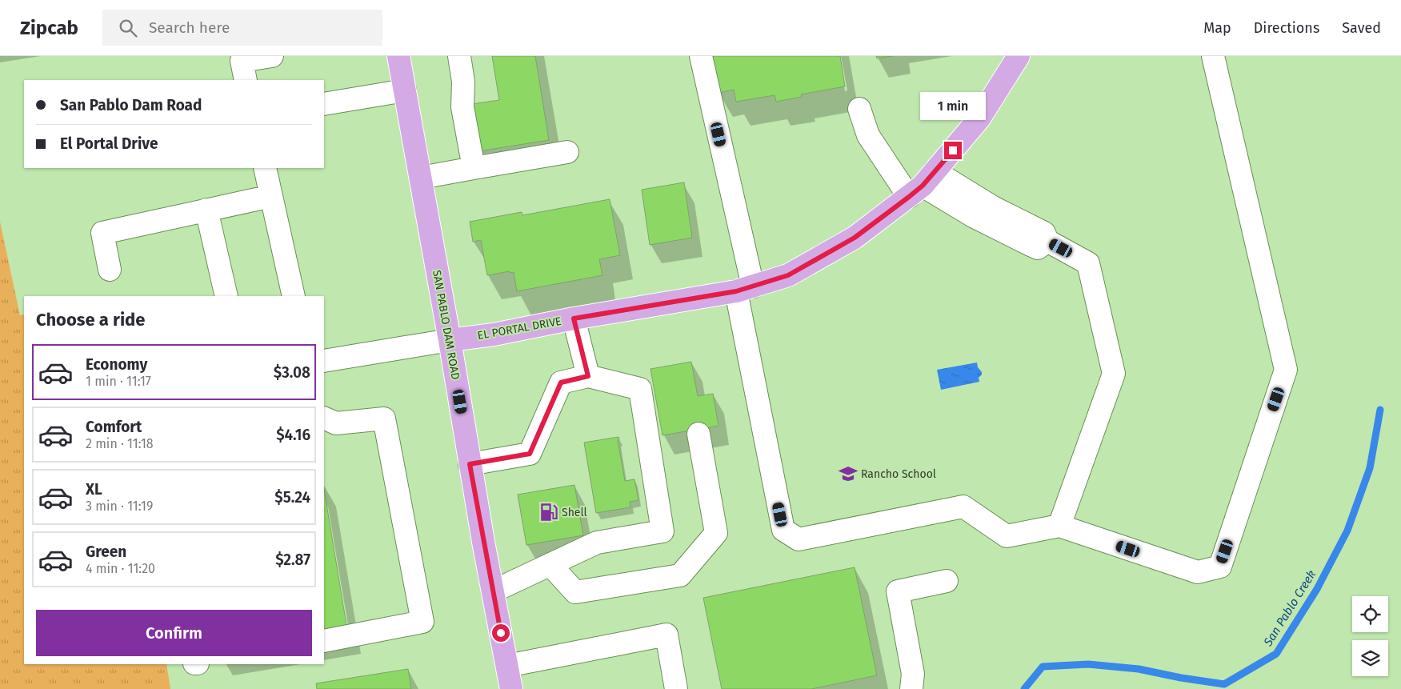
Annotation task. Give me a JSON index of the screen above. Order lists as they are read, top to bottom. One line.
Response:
{"streets":{"main road":["SAN PABLO DAM ROAD","EL PORTAL DRIVE"]},"crossings":[["SAN PABLO DAM ROAD","EL PORTAL DRIVE"]],"water":["San Pablo Creek"],"places":{"school or university":["Rancho School"],"fuel station":["Shell"]},"page":{"header":"Zipcab","search":"Search here","nav":["Map","Directions","Saved"],"banner":["San Pablo Dam Road","El Portal Drive"],"bubble":"1 min","heading":"Choose a ride","list":[{"name":"Economy","note":"1 min · 11:17","value":"$3.08"},{"name":"Comfort","note":"2 min · 11:18","value":"$4.16"},{"name":"XL","note":"3 min · 11:19","value":"$5.24"},{"name":"Green","note":"4 min · 11:20","value":"$2.87"}],"buttons":"Confirm"}}
